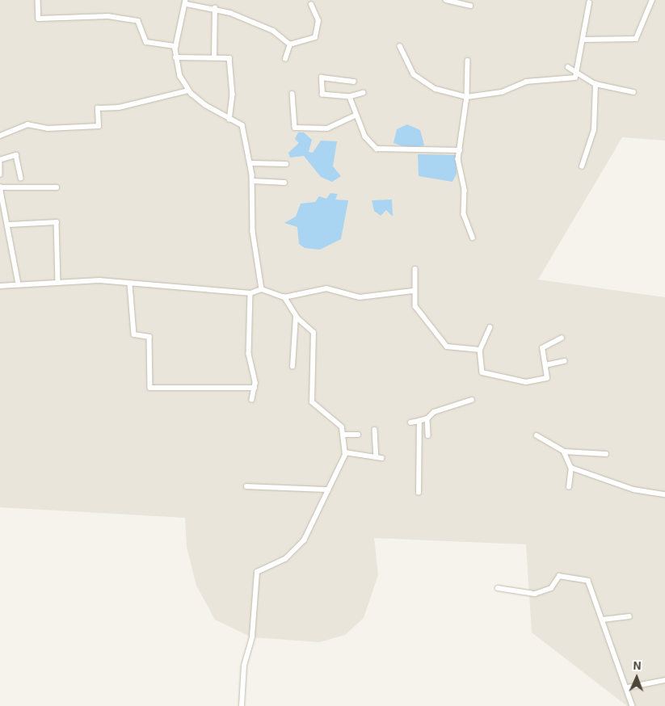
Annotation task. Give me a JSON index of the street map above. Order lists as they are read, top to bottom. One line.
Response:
{"north":"top"}
